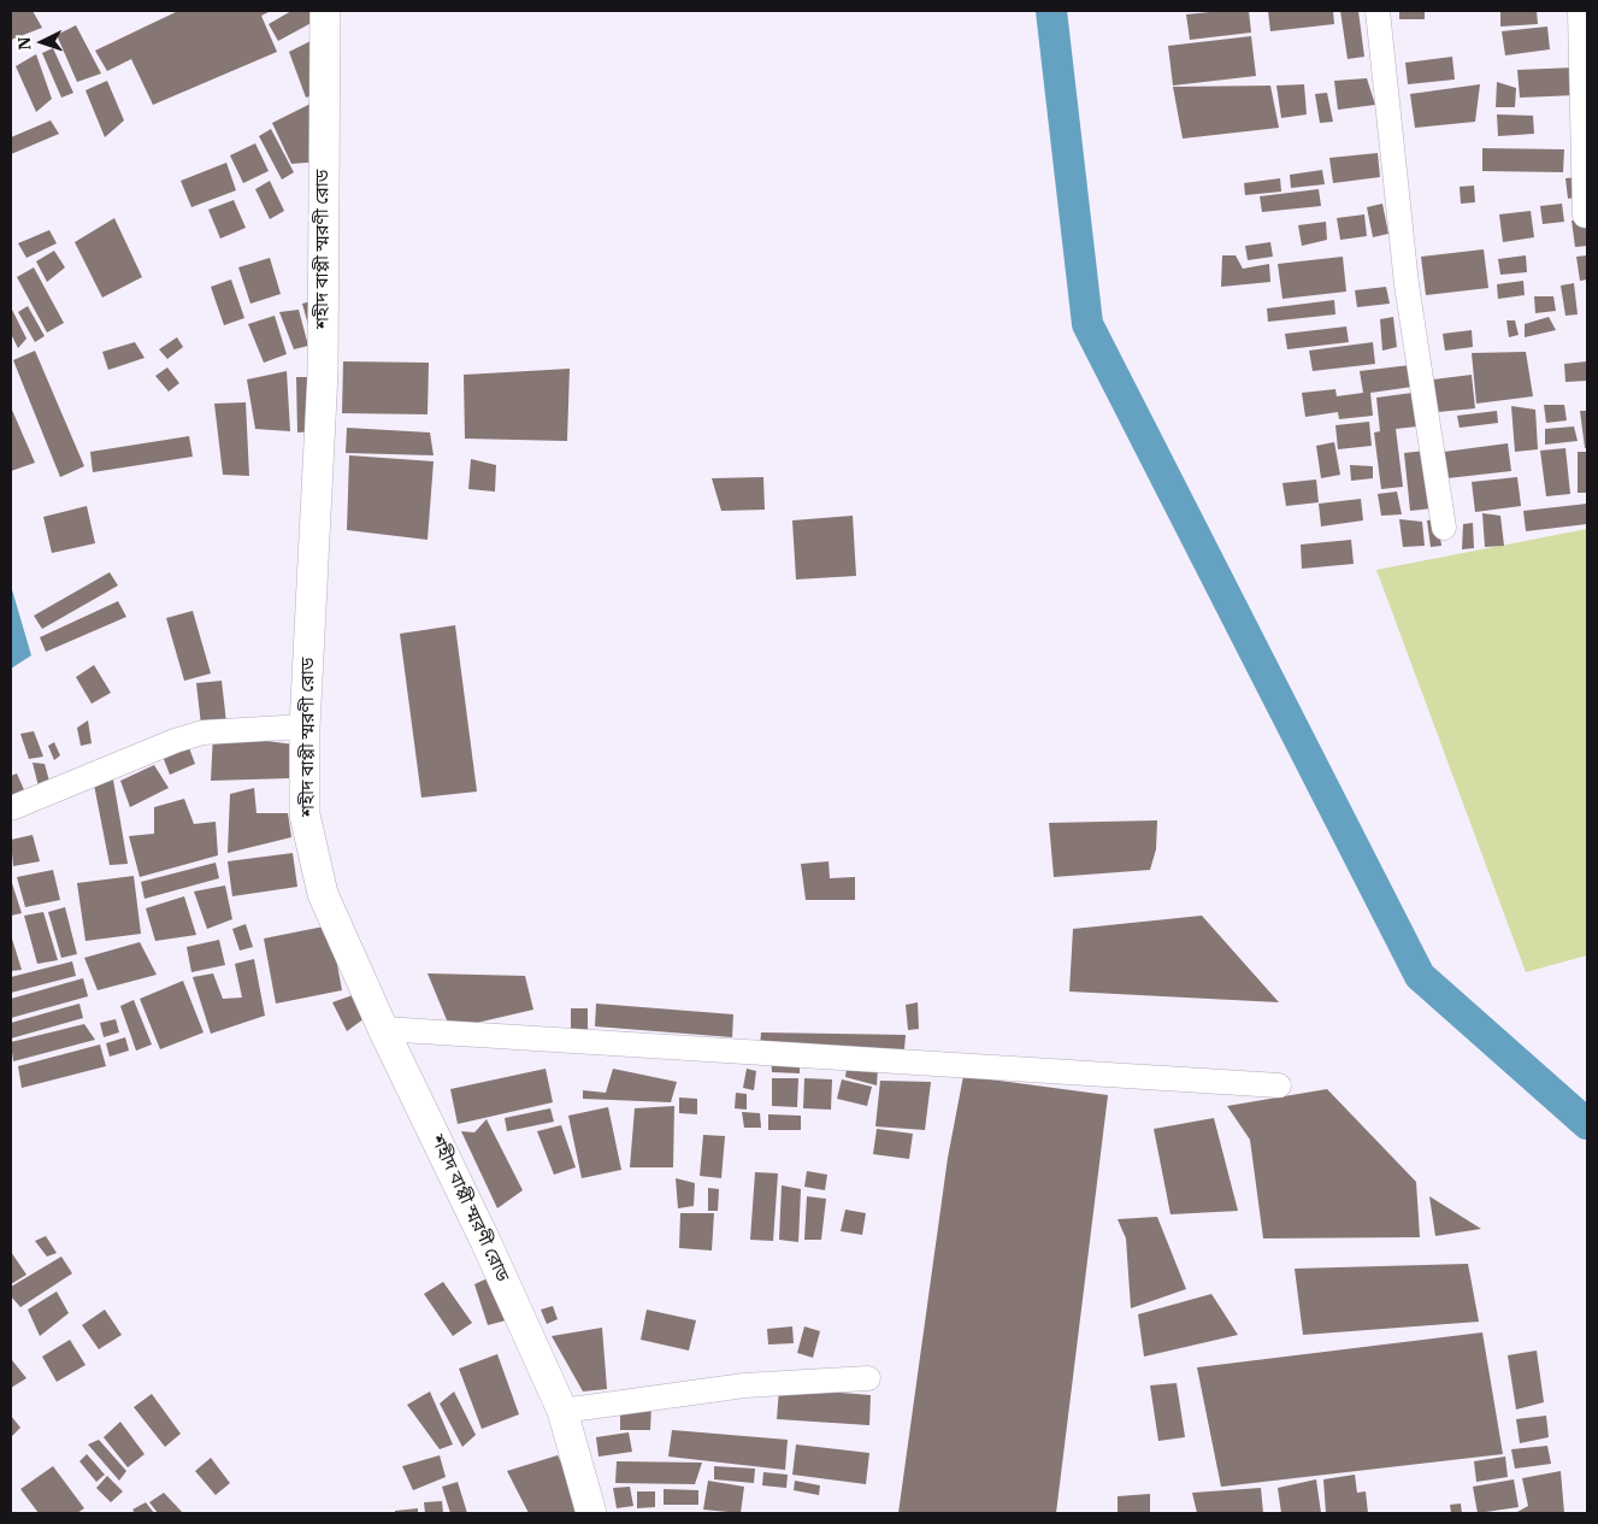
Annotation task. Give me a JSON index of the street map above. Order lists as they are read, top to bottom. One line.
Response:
{"streets":{"street":["শহীদ বাপ্পী স্মরণী রোড"]},"north":"left"}
